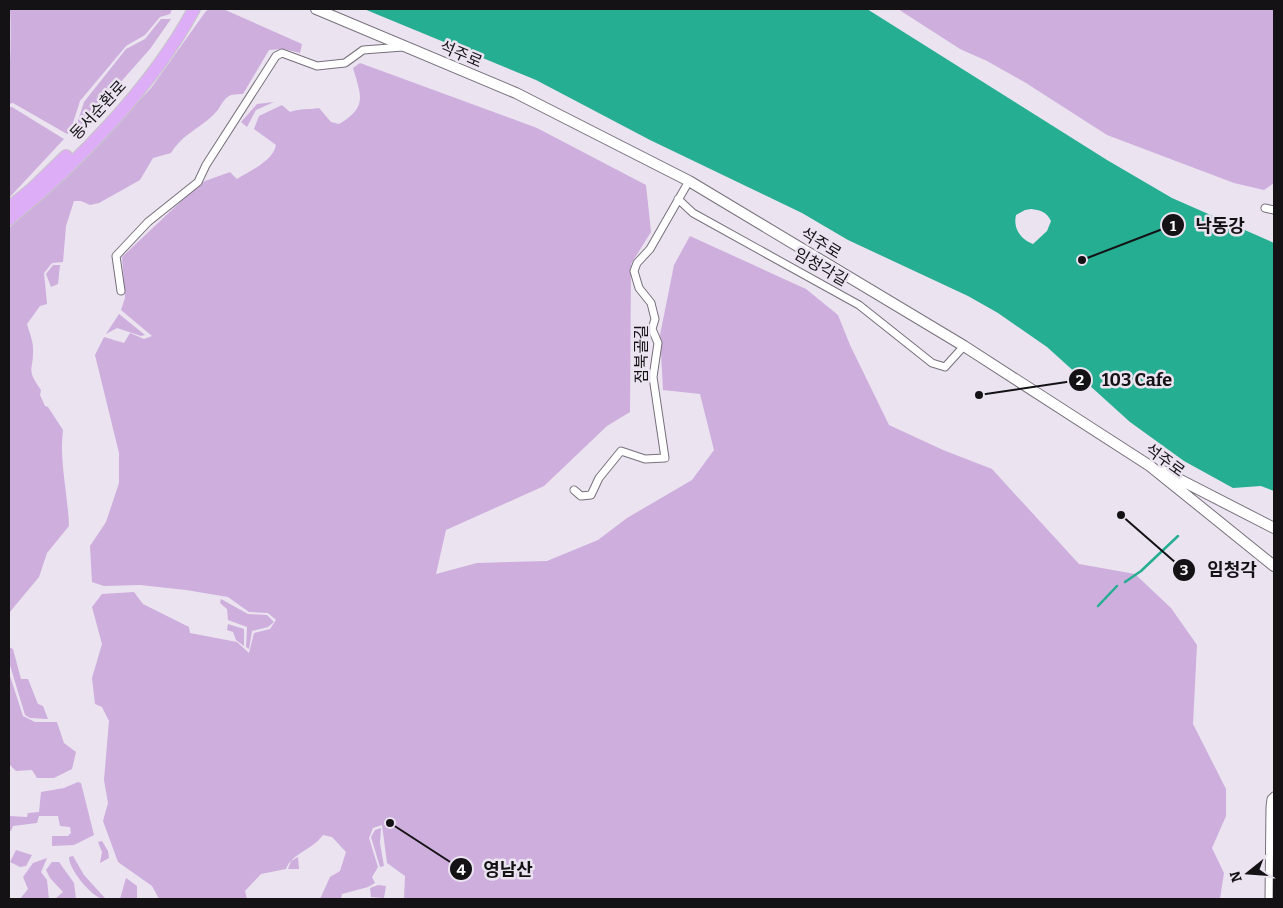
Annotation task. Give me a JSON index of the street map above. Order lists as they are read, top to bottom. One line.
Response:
{"streets":{"highway":["동서순환로"],"street":["석주로","임청각길","점북골길"]},"crossings":[["석주로","임청각길"],["석주로","점북골길"],["임청각길","점북골길"]],"places":["낙동강","103 Cafe","임청각","영남산"],"north":"left"}
